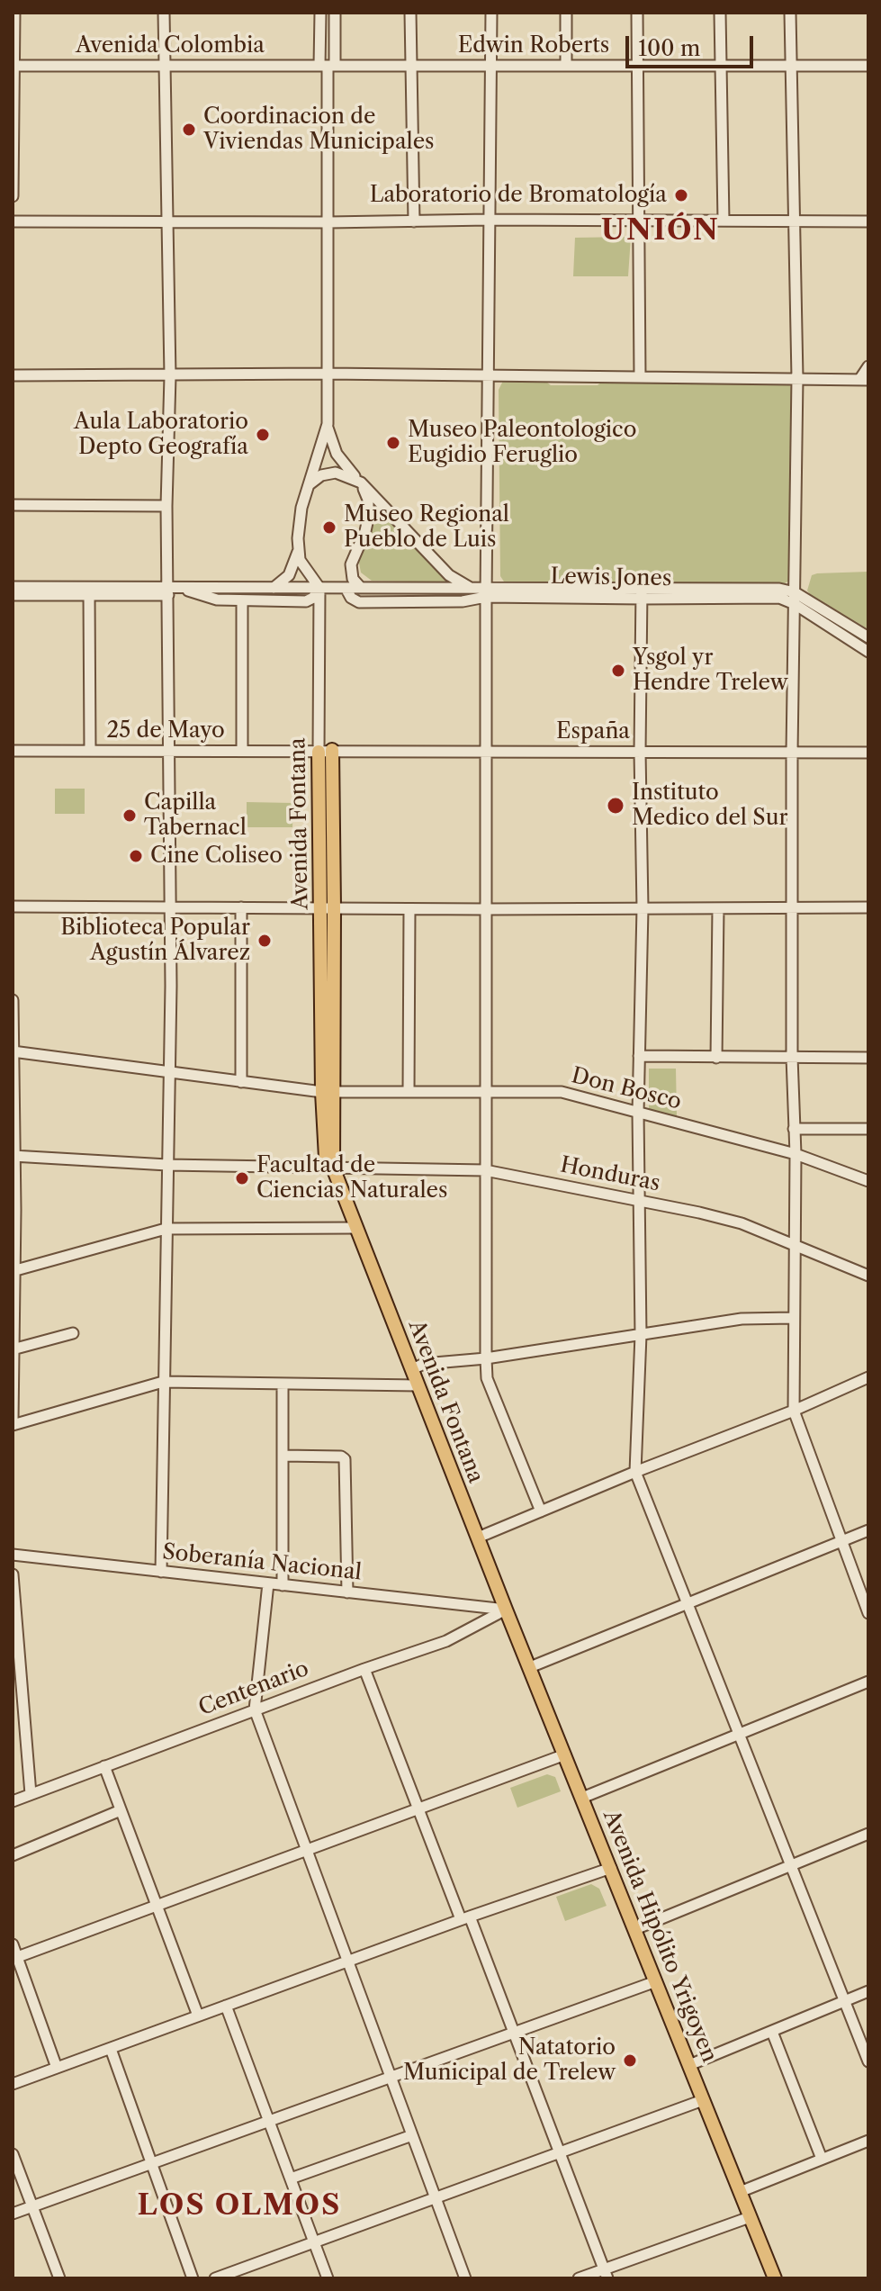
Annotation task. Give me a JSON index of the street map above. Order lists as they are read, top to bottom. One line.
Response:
{"streets":{"main road":["Avenida Fontana","Avenida Hipólito Yrigoyen"],"street":["Avenida Colombia","Edwin Roberts","Lewis Jones","25 de Mayo","España","Don Bosco","Honduras","Soberanía Nacional","Centenario"]},"crossings":[["Avenida Colombia","Edwin Roberts"],["Lewis Jones","Avenida Fontana"],["25 de Mayo","España"],["25 de Mayo","Avenida Fontana"],["España","Avenida Fontana"],["Avenida Fontana","Don Bosco"],["Avenida Fontana","Honduras"],["Avenida Fontana","Soberanía Nacional"],["Avenida Fontana","Centenario"],["Avenida Fontana","Avenida Hipólito Yrigoyen"],["Soberanía Nacional","Centenario"],["Soberanía Nacional","Avenida Hipólito Yrigoyen"],["Centenario","Avenida Hipólito Yrigoyen"]],"districts":["UNIÓN","LOS OLMOS"],"places":["Coordinacion de Viviendas Municipales","Laboratorio de Bromatología","Aula Laboratorio Depto Geografía","Museo Paleontologico Eugidio Feruglio","Museo Regional Pueblo de Luis","Ysgol yr Hendre Trelew","Instituto Medico del Sur","Capilla Tabernacl","Cine Coliseo","Biblioteca Popular Agustín Álvarez","Facultad de Ciencias Naturales","Natatorio Municipal de Trelew"],"scale_bar":"100 m"}
